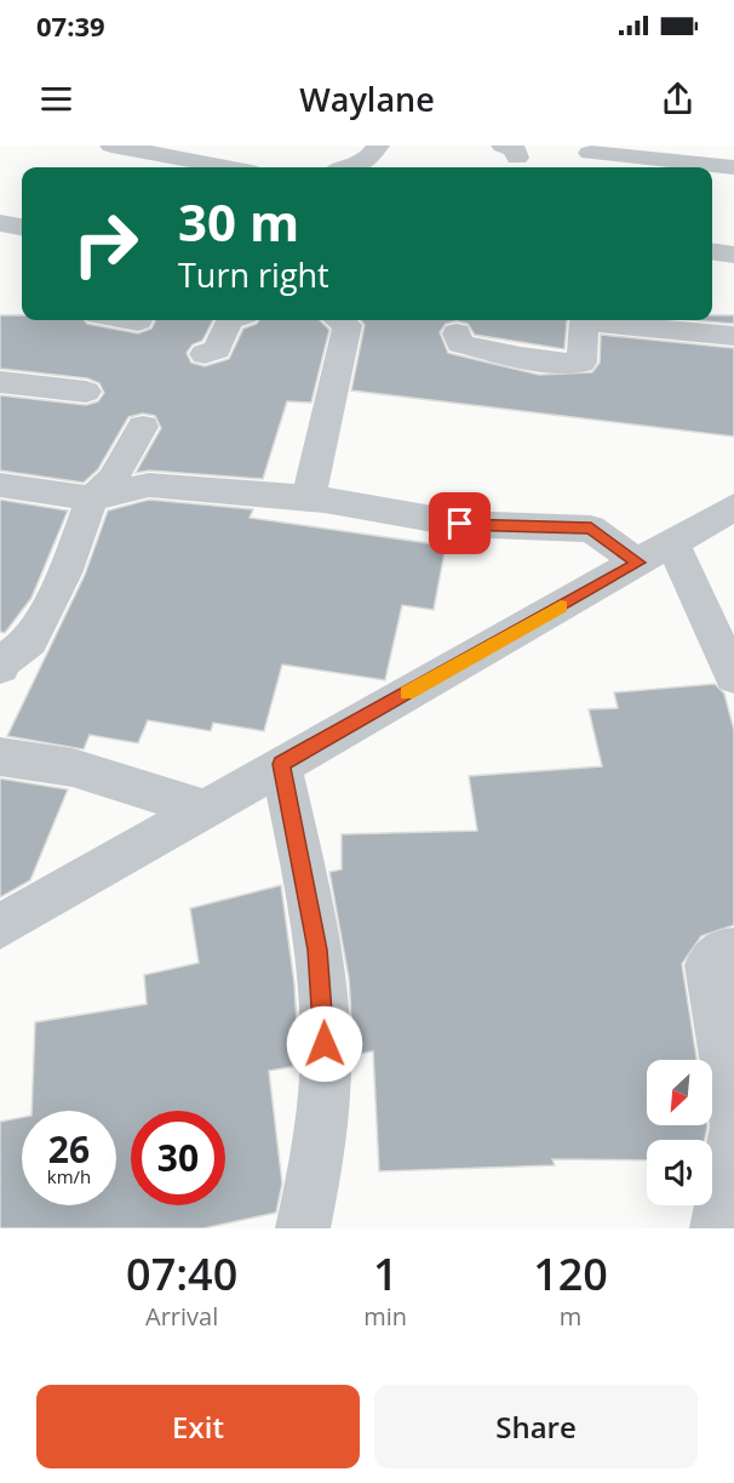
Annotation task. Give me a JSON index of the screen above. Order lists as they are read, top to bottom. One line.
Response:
{"north":"bottom left","page":{"status":"07:39","header":"Waylane","turn":["30 m","Turn right"],"speed":"26 km/h","limit":"30","eta":["07:40","Arrival","1","min","120","m"],"buttons":["Exit","Share"]}}
